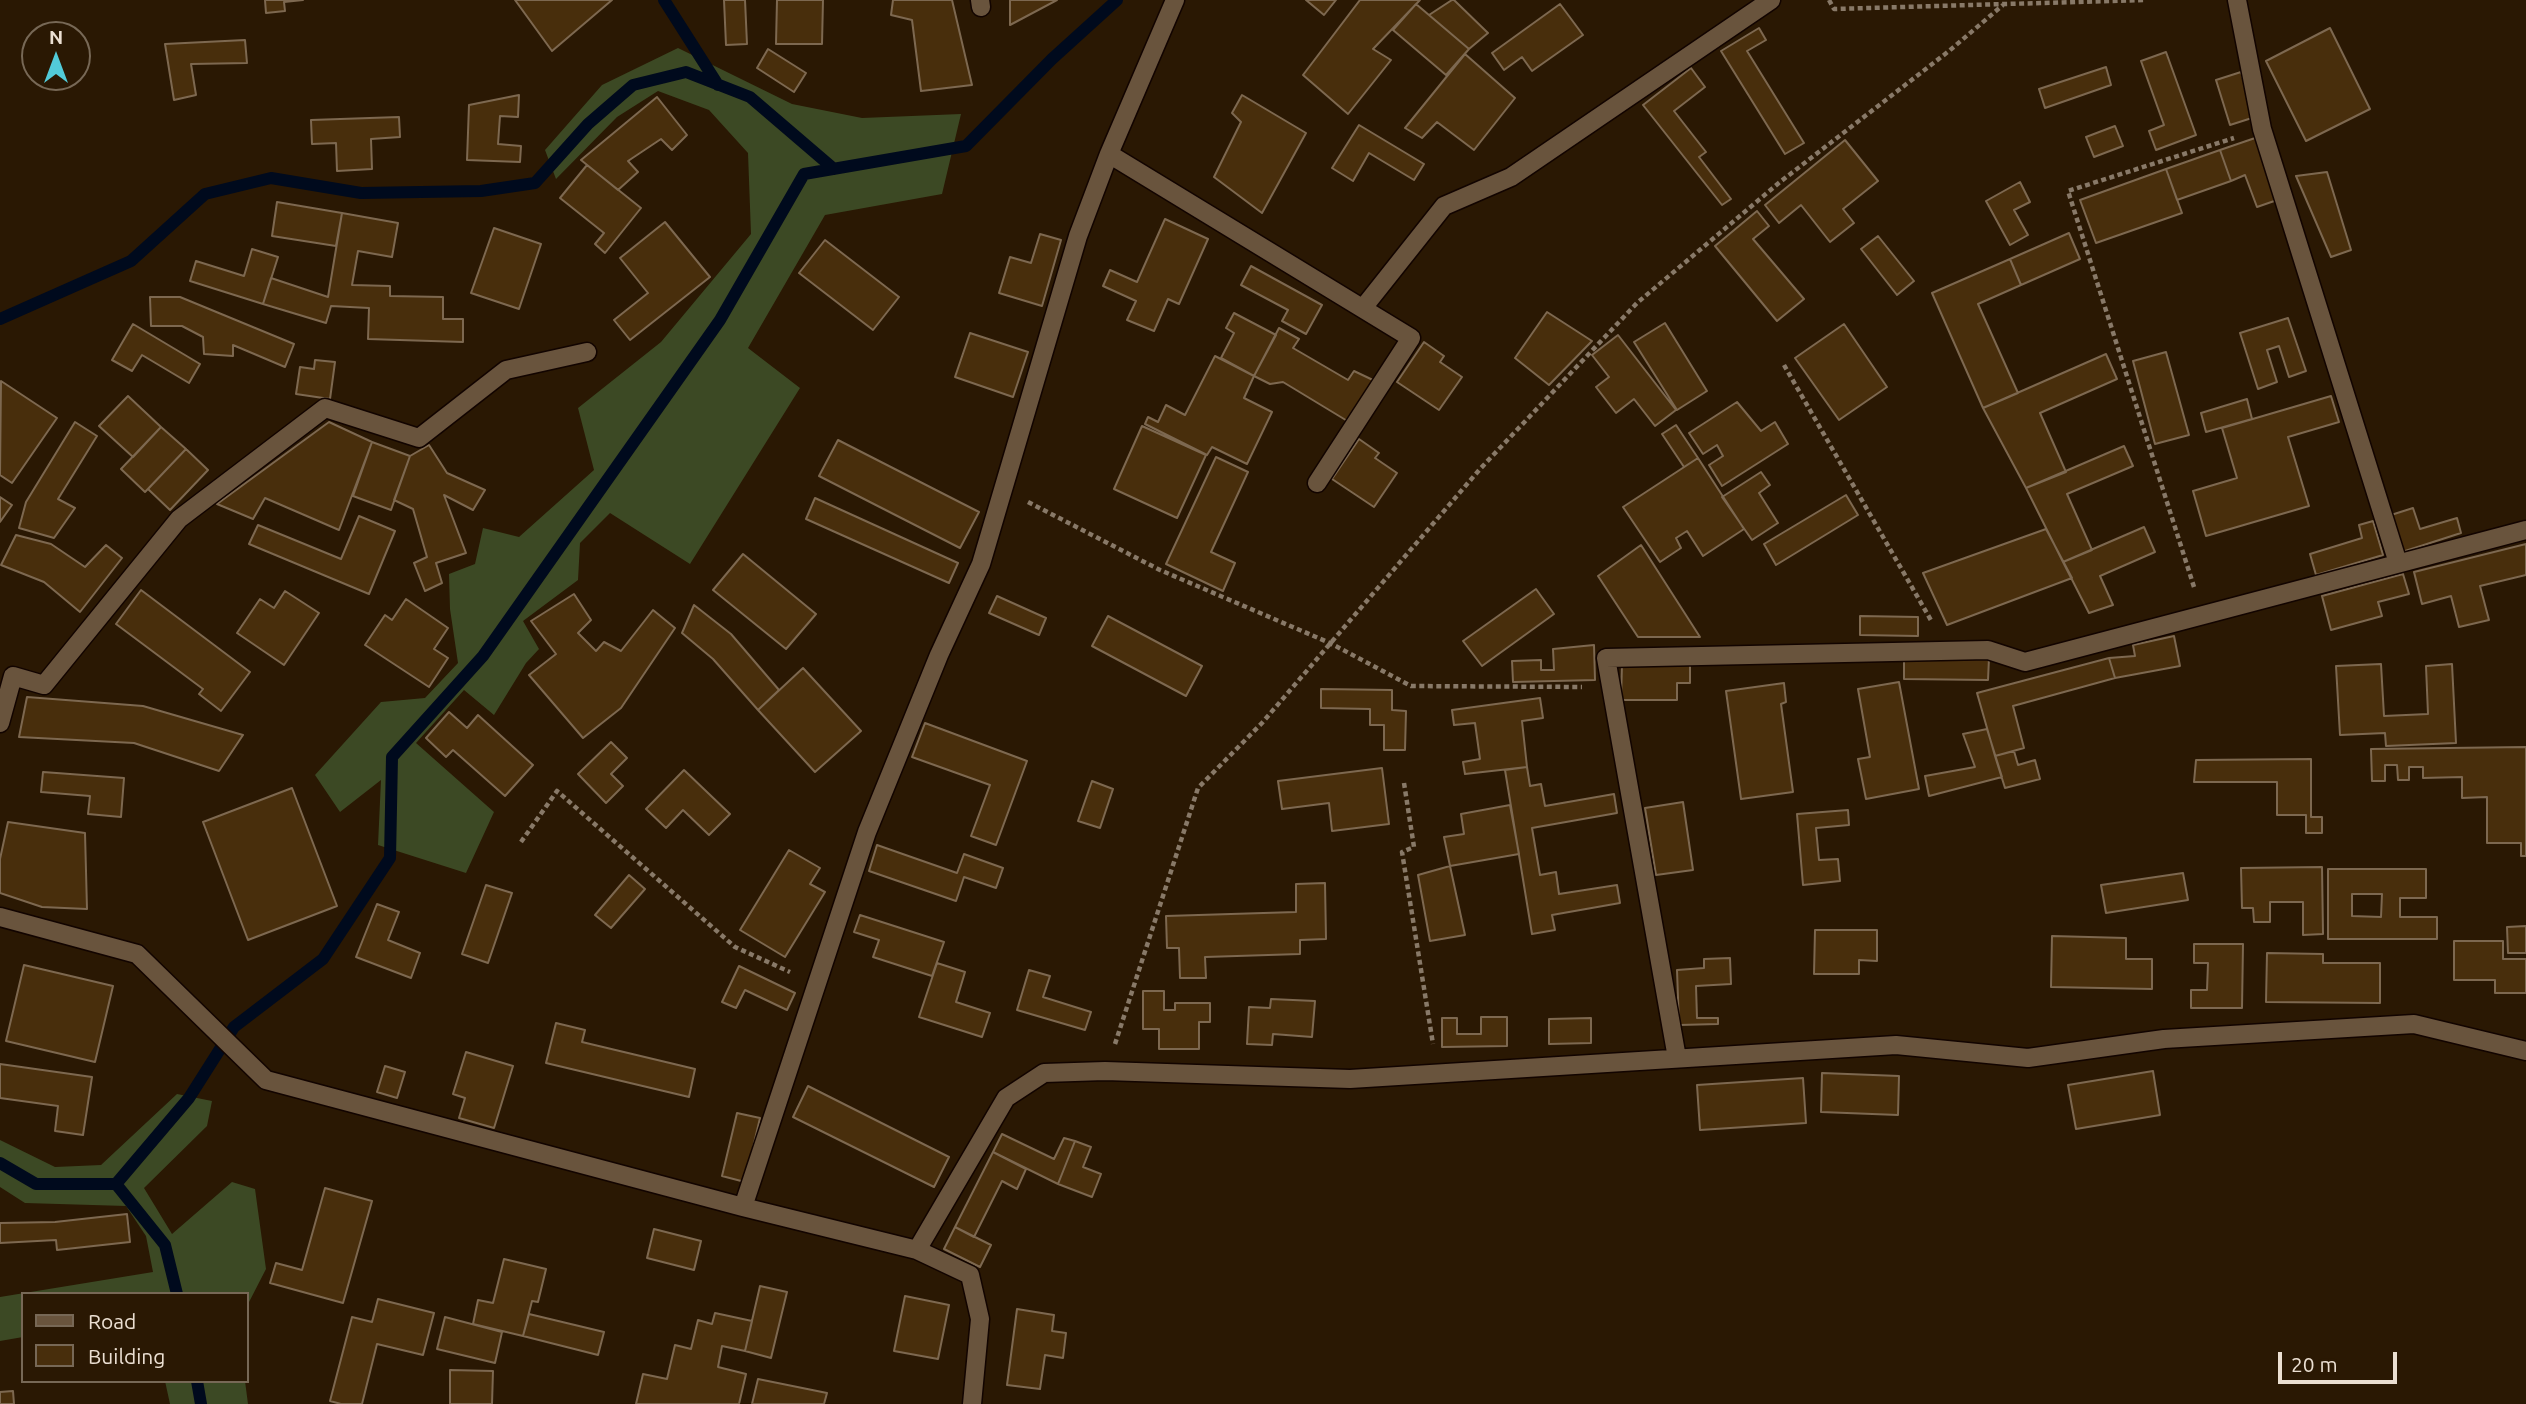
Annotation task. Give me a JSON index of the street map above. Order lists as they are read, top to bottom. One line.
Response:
{"legend":["Road","Building"],"scale_bar":"20 m","north":"top"}
